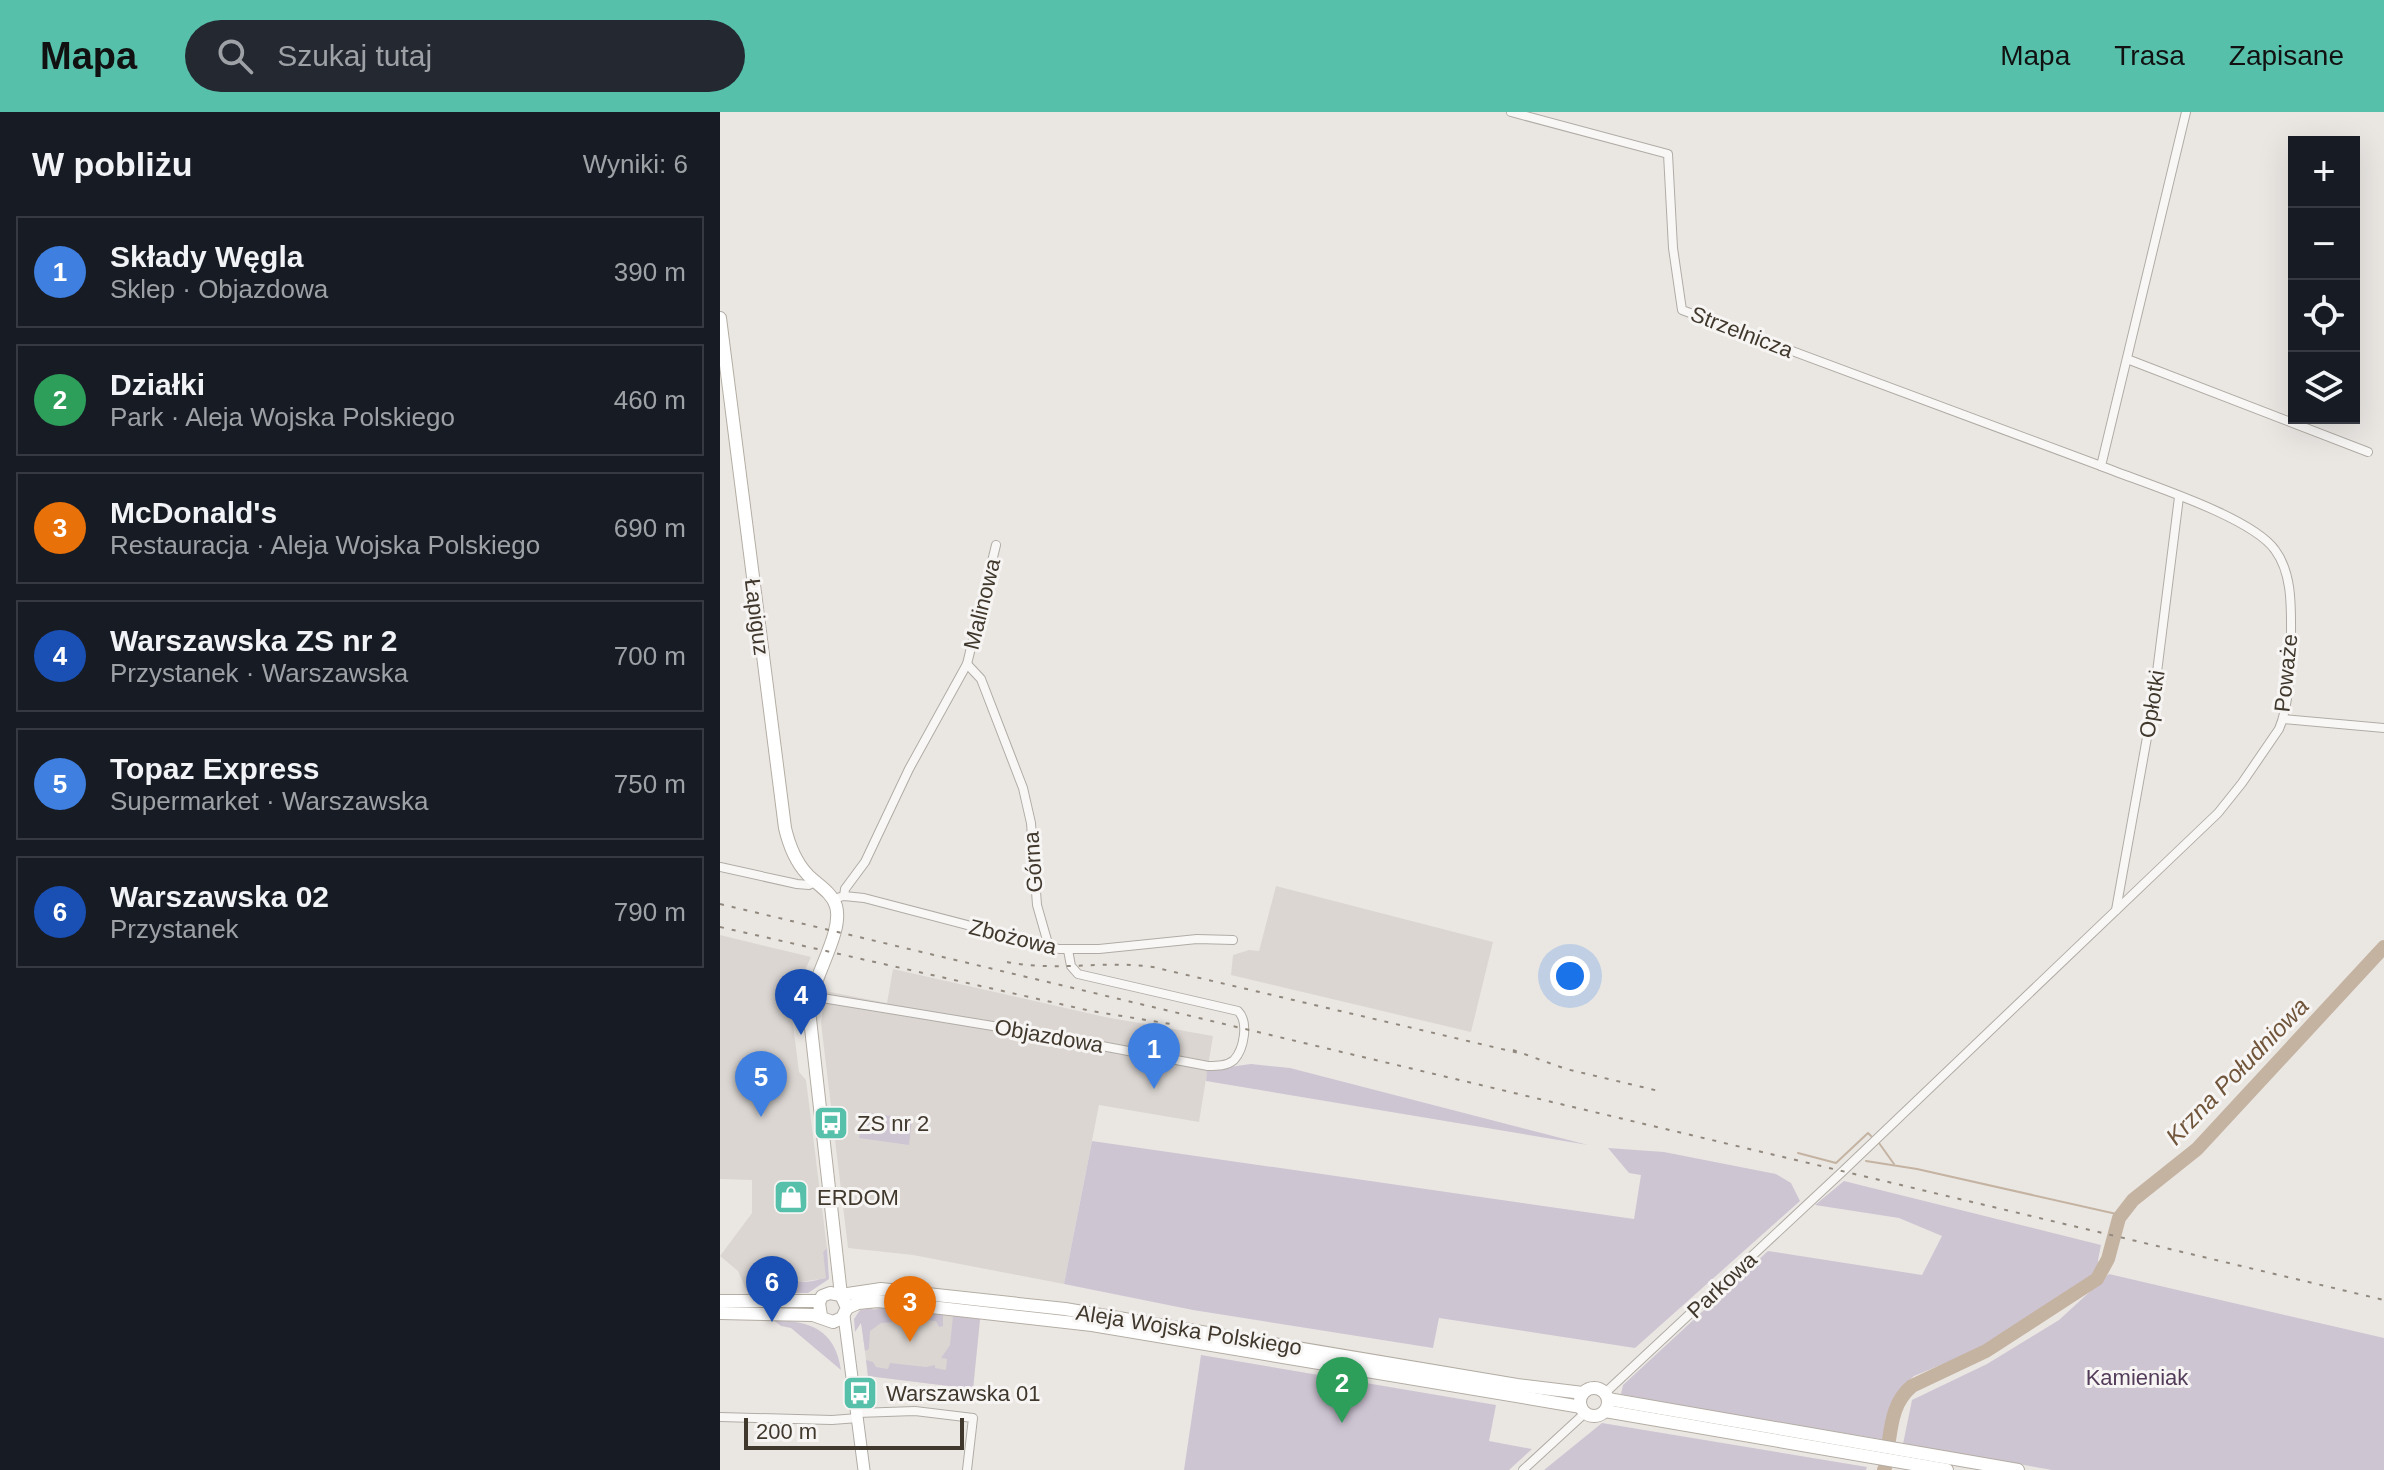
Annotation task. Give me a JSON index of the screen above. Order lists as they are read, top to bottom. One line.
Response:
{"streets":{"main road":["Łapiguz","Aleja Wojska Polskiego"],"street":["Strzelnicza","Malinowa","Poważe","Opłotki","Górna","Zbożowa","Objazdowa","Parkowa"]},"crossings":[["Strzelnicza","Poważe"],["Malinowa","Łapiguz"],["Malinowa","Górna"],["Malinowa","Zbożowa"],["Łapiguz","Zbożowa"],["Poważe","Opłotki"],["Poważe","Parkowa"],["Górna","Zbożowa"],["Zbożowa","Objazdowa"]],"water":["Krzna Południowa"],"parks":["Kamieniak"],"places":{"bus stop":["ZS nr 2","Warszawska 01"],"shop":["ERDOM"]},"scale_bar":"200 m","page":{"header":"Mapa","search":"Szukaj tutaj","nav":["Mapa","Trasa","Zapisane"],"heading":["W pobliżu","Wyniki: 6"],"map_buttons":["+","−"],"list":[{"mark":"1","name":"Składy Węgla","note":"Sklep · Objazdowa","value":"390 m"},{"mark":"2","name":"Działki","note":"Park · Aleja Wojska Polskiego","value":"460 m"},{"mark":"3","name":"McDonald's","note":"Restauracja · Aleja Wojska Polskiego","value":"690 m"},{"mark":"4","name":"Warszawska ZS nr 2","note":"Przystanek · Warszawska","value":"700 m"},{"mark":"5","name":"Topaz Express","note":"Supermarket · Warszawska","value":"750 m"},{"mark":"6","name":"Warszawska 02","note":"Przystanek","value":"790 m"}],"pins":["4","1","5","6","3","2"],"scale":"200 m"}}
